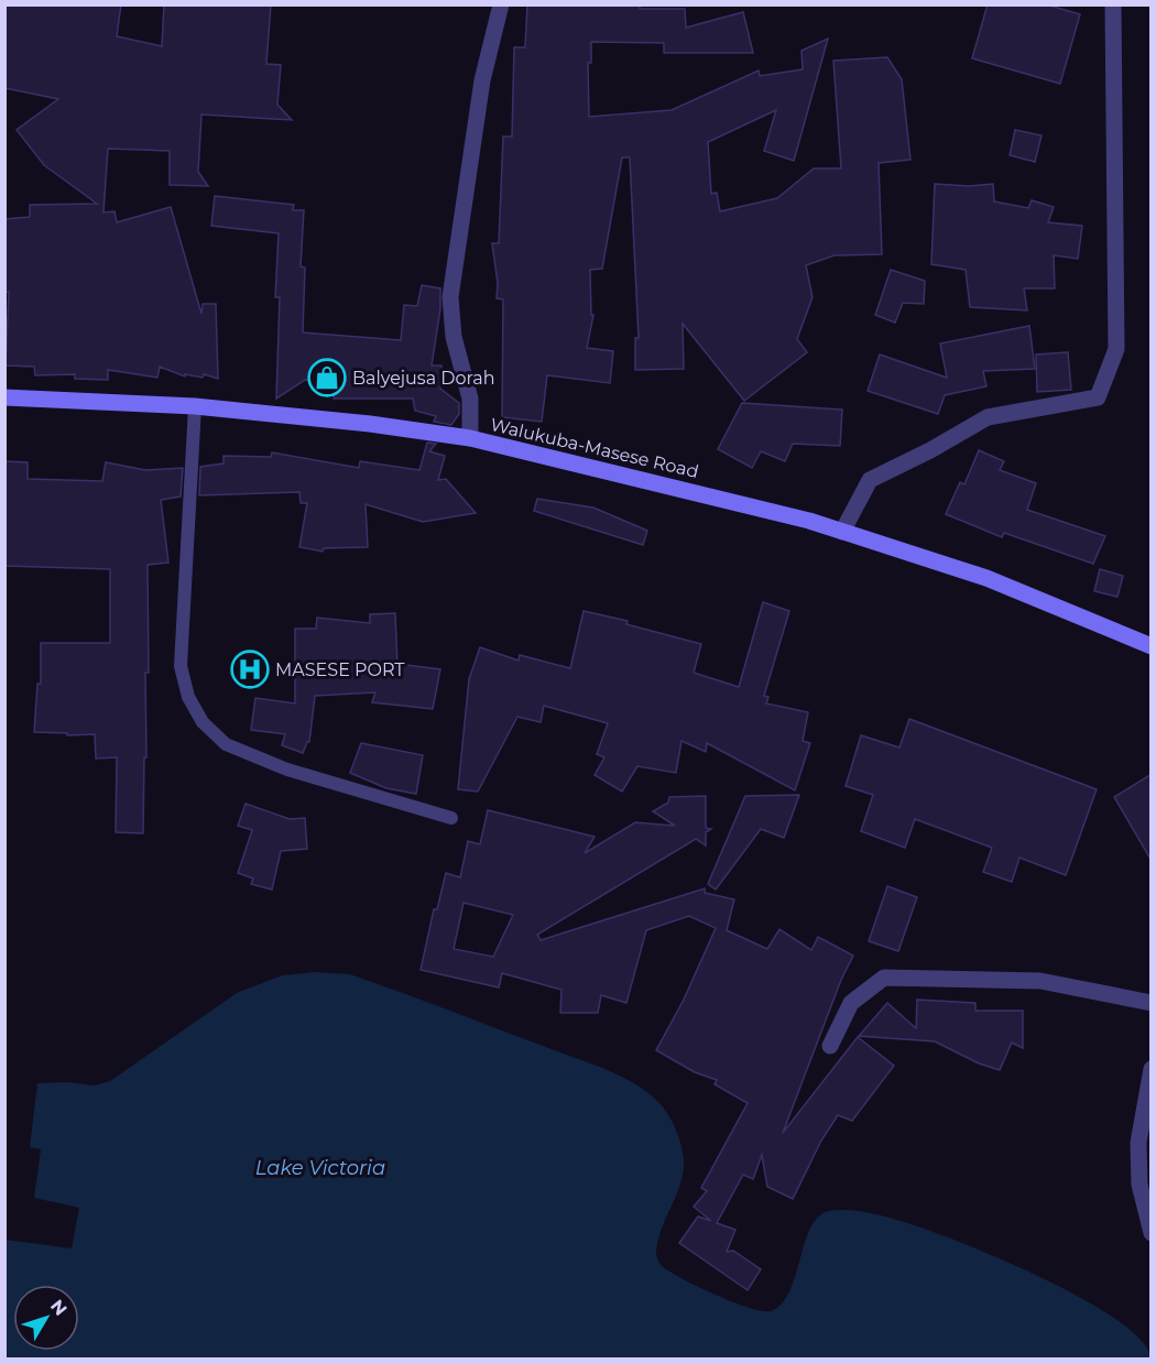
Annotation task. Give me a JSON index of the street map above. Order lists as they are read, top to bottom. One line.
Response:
{"streets":{"street":["Walukuba-Masese Road"]},"water":["Lake Victoria"],"places":{"shop":["Balyejusa Dorah"],"hospital":["MASESE PORT"]},"north":"top right"}
